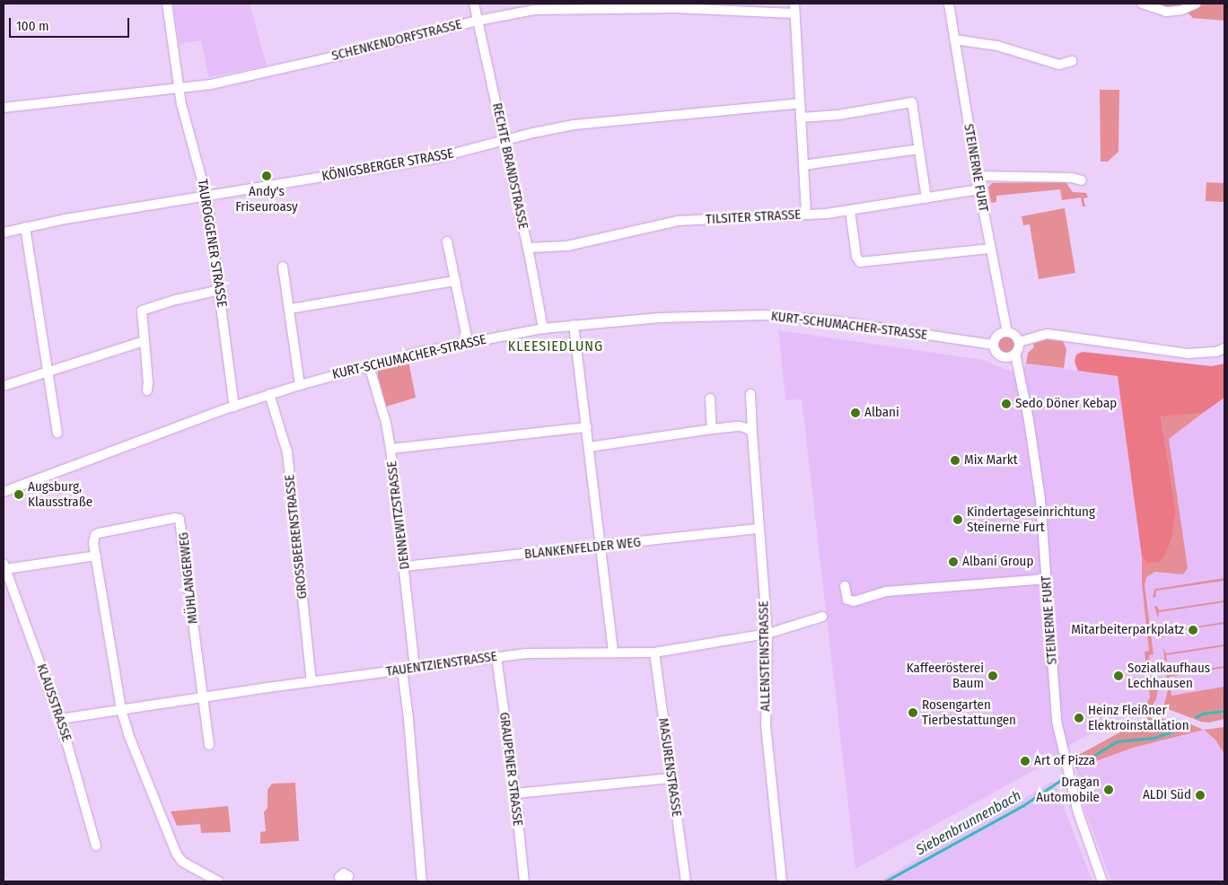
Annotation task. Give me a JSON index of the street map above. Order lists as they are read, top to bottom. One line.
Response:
{"streets":{"street":["SCHENKENDORFSTRASSE","KÖNIGSBERGER STRASSE","RECHTE BRANDSTRASSE","STEINERNE FURT","TILSITER STRASSE","TAUROGGENER STRASSE","KURT-SCHUMACHER-STRASSE","DENNEWITZSTRASSE","GROSSBEERENSTRASSE","BLANKENFELDER WEG","MÜHLANGERWEG","ALLENSTEINSTRASSE","TAUENTZIENSTRASSE","KLAUSSTRASSE","MASURENSTRASSE","GRAUPENER STRASSE"]},"crossings":[["SCHENKENDORFSTRASSE","RECHTE BRANDSTRASSE"],["SCHENKENDORFSTRASSE","TAUROGGENER STRASSE"],["KÖNIGSBERGER STRASSE","RECHTE BRANDSTRASSE"],["KÖNIGSBERGER STRASSE","TAUROGGENER STRASSE"],["RECHTE BRANDSTRASSE","TILSITER STRASSE"],["RECHTE BRANDSTRASSE","KURT-SCHUMACHER-STRASSE"],["STEINERNE FURT","TILSITER STRASSE"],["STEINERNE FURT","KURT-SCHUMACHER-STRASSE"],["TAUROGGENER STRASSE","KURT-SCHUMACHER-STRASSE"],["KURT-SCHUMACHER-STRASSE","DENNEWITZSTRASSE"],["KURT-SCHUMACHER-STRASSE","GROSSBEERENSTRASSE"],["DENNEWITZSTRASSE","BLANKENFELDER WEG"],["DENNEWITZSTRASSE","TAUENTZIENSTRASSE"],["GROSSBEERENSTRASSE","TAUENTZIENSTRASSE"],["BLANKENFELDER WEG","ALLENSTEINSTRASSE"],["MÜHLANGERWEG","TAUENTZIENSTRASSE"],["ALLENSTEINSTRASSE","TAUENTZIENSTRASSE"],["TAUENTZIENSTRASSE","KLAUSSTRASSE"],["TAUENTZIENSTRASSE","MASURENSTRASSE"],["TAUENTZIENSTRASSE","GRAUPENER STRASSE"]],"districts":["KLEESIEDLUNG"],"water":["Siebenbrunnenbach"],"places":["Andy's Friseuroasy","Sedo Döner Kebap","Albani","Mix Markt","Augsburg, Klausstraße","Kindertageseinrichtung Steinerne Furt","Albani Group","Mitarbeiterparkplatz","Kaffeerösterei Baum","Sozialkaufhaus Lechhausen","Rosengarten Tierbestattungen","Heinz Fleißner Elektroinstallation","Art of Pizza","Dragan Automobile","ALDI Süd"],"scale_bar":"100 m"}
